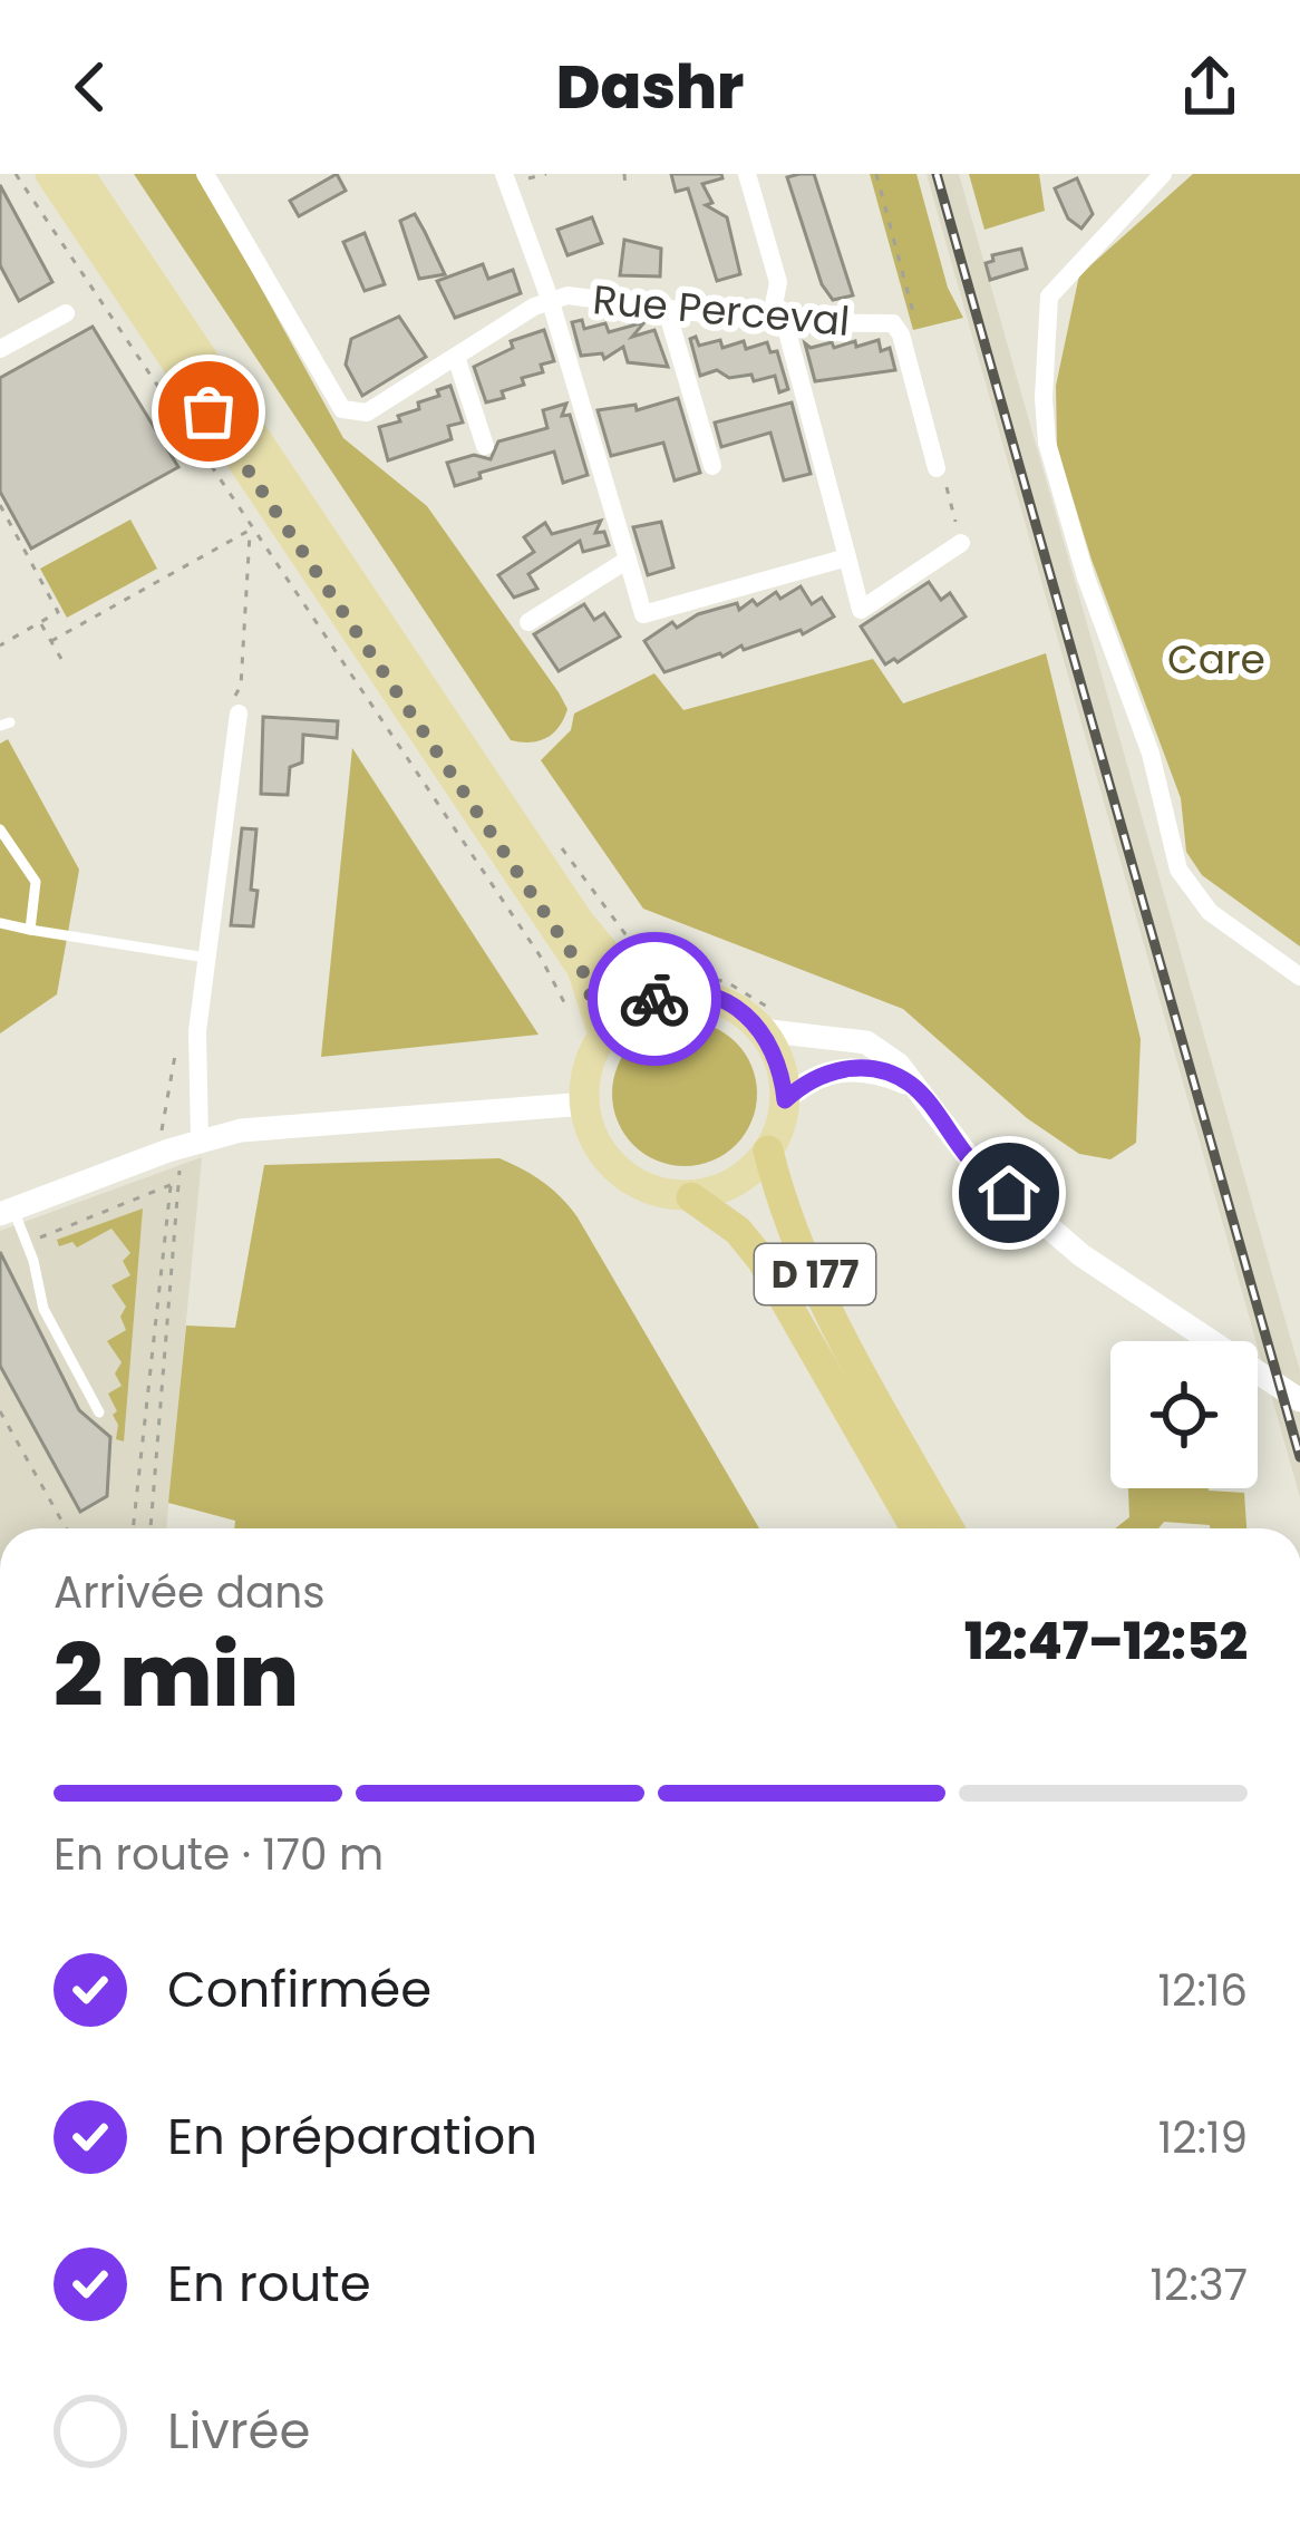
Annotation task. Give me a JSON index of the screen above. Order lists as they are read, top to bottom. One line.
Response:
{"streets":{"highway":["D 177"],"street":["Rue Perceval"]},"parks":["Care"],"page":{"header":"Dashr","heading":["2 min","Arrivée dans","12:47–12:52"],"bar":"En route · 170 m","list":[["Confirmée","12:16"],["En préparation","12:19"],["En route","12:37"],"Livrée"]}}
